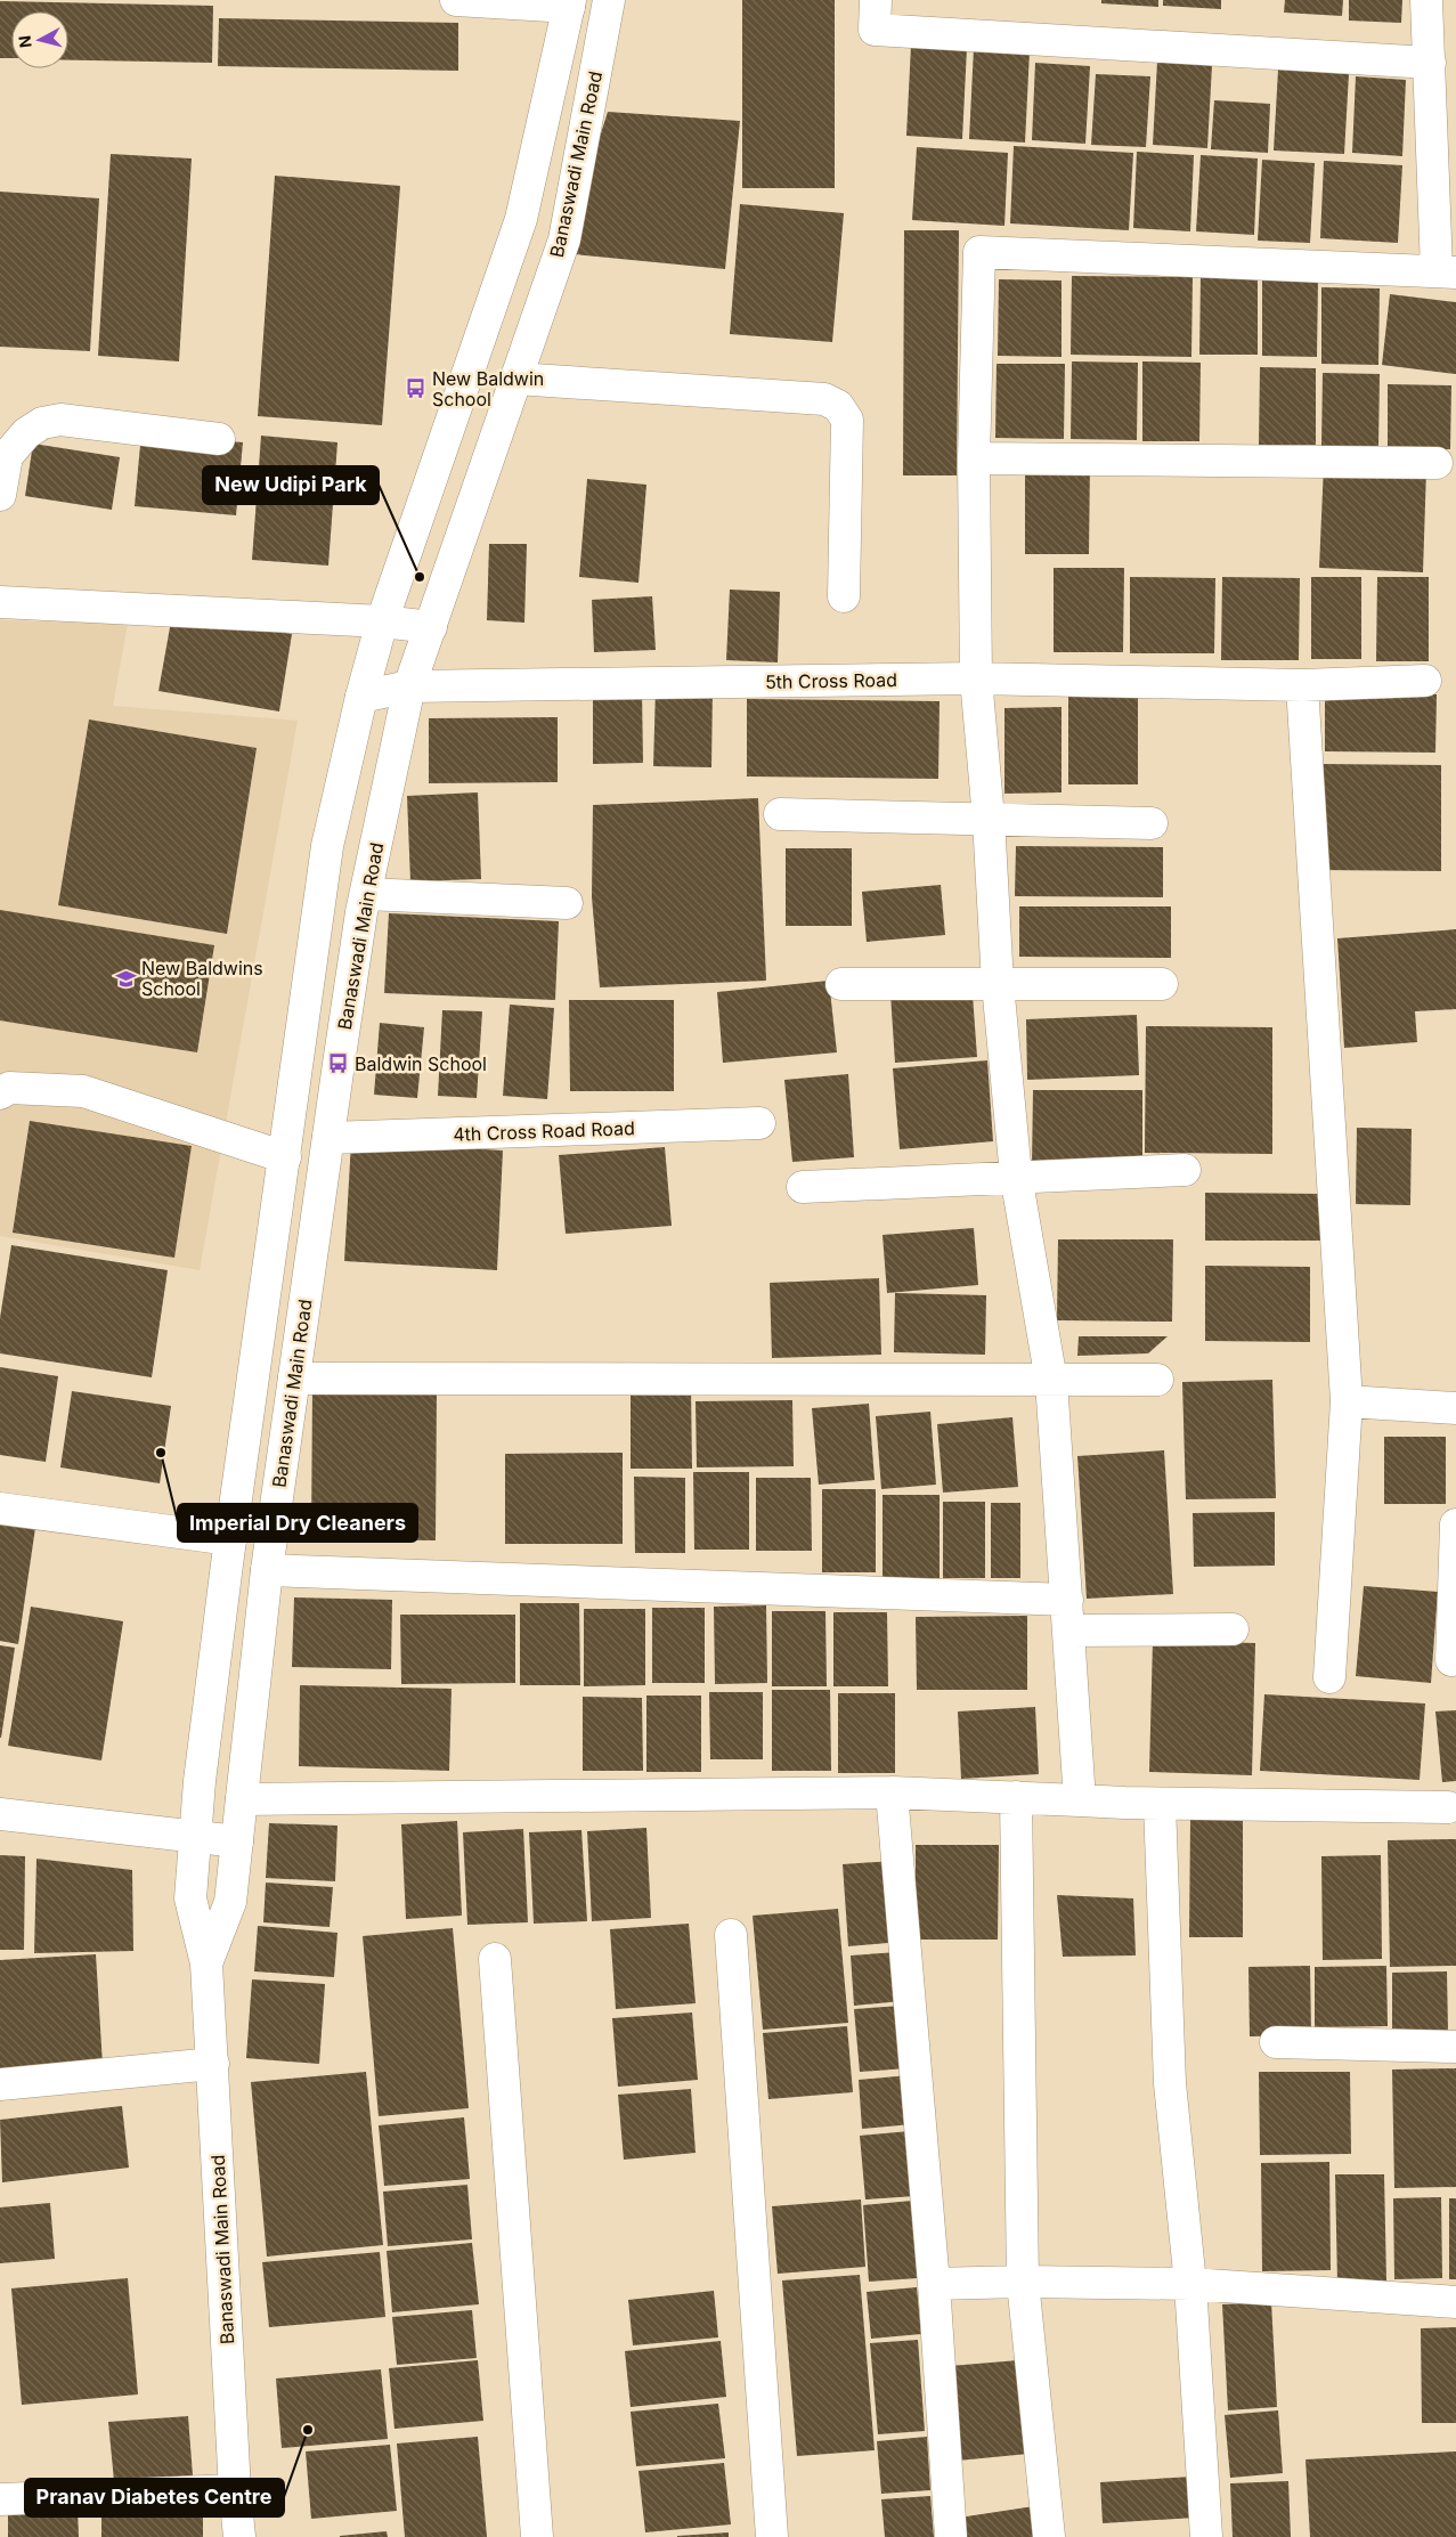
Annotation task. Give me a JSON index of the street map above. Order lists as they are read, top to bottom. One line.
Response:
{"streets":{"street":["Banaswadi Main Road","5th Cross Road","4th Cross Road Road"]},"crossings":[["Banaswadi Main Road","5th Cross Road"],["Banaswadi Main Road","4th Cross Road Road"]],"places":{"bus stop":["New Baldwin School","Baldwin School"],"other":["New Udipi Park","Imperial Dry Cleaners","Pranav Diabetes Centre"],"school or university":["New Baldwins School"]},"north":"left"}
